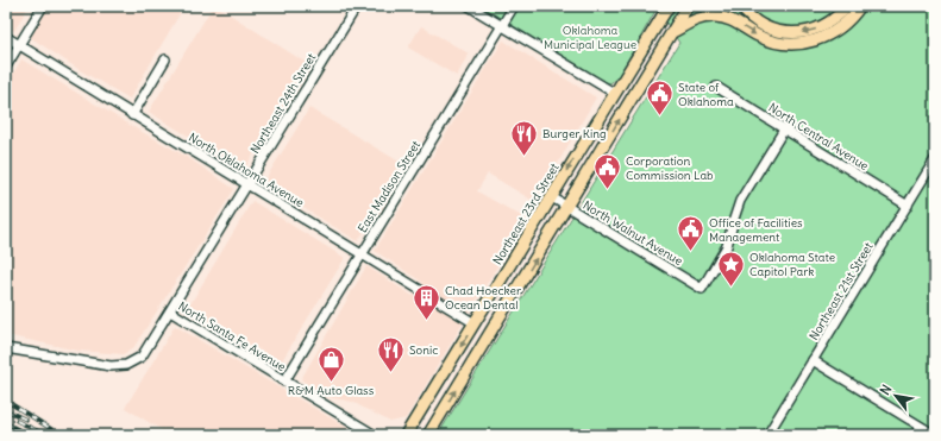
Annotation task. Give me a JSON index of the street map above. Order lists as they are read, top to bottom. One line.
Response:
{"streets":{"main road":["Northeast 23rd Street"],"street":["Northeast 24th Street","North Central Avenue","North Oklahoma Avenue","East Madison Street","North Walnut Avenue","Northeast 21st Street","North Santa Fe Avenue"]},"crossings":[["Northeast 24th Street","North Oklahoma Avenue"],["Northeast 24th Street","North Santa Fe Avenue"],["North Central Avenue","North Walnut Avenue"],["North Central Avenue","Northeast 21st Street"],["North Oklahoma Avenue","East Madison Street"],["North Oklahoma Avenue","Northeast 23rd Street"],["East Madison Street","North Santa Fe Avenue"],["Northeast 23rd Street","North Walnut Avenue"]],"parks":["Oklahoma Municipal League"],"places":{"public building":["State of Oklahoma","Corporation Commission Lab","Office of Facilities Management"],"restaurant":["Burger King","Sonic"],"place":["Oklahoma State Capitol Park"],"building":["Chad Hoecker Ocean Dental"],"shop":["R&M Auto Glass"]},"north":"top left"}
